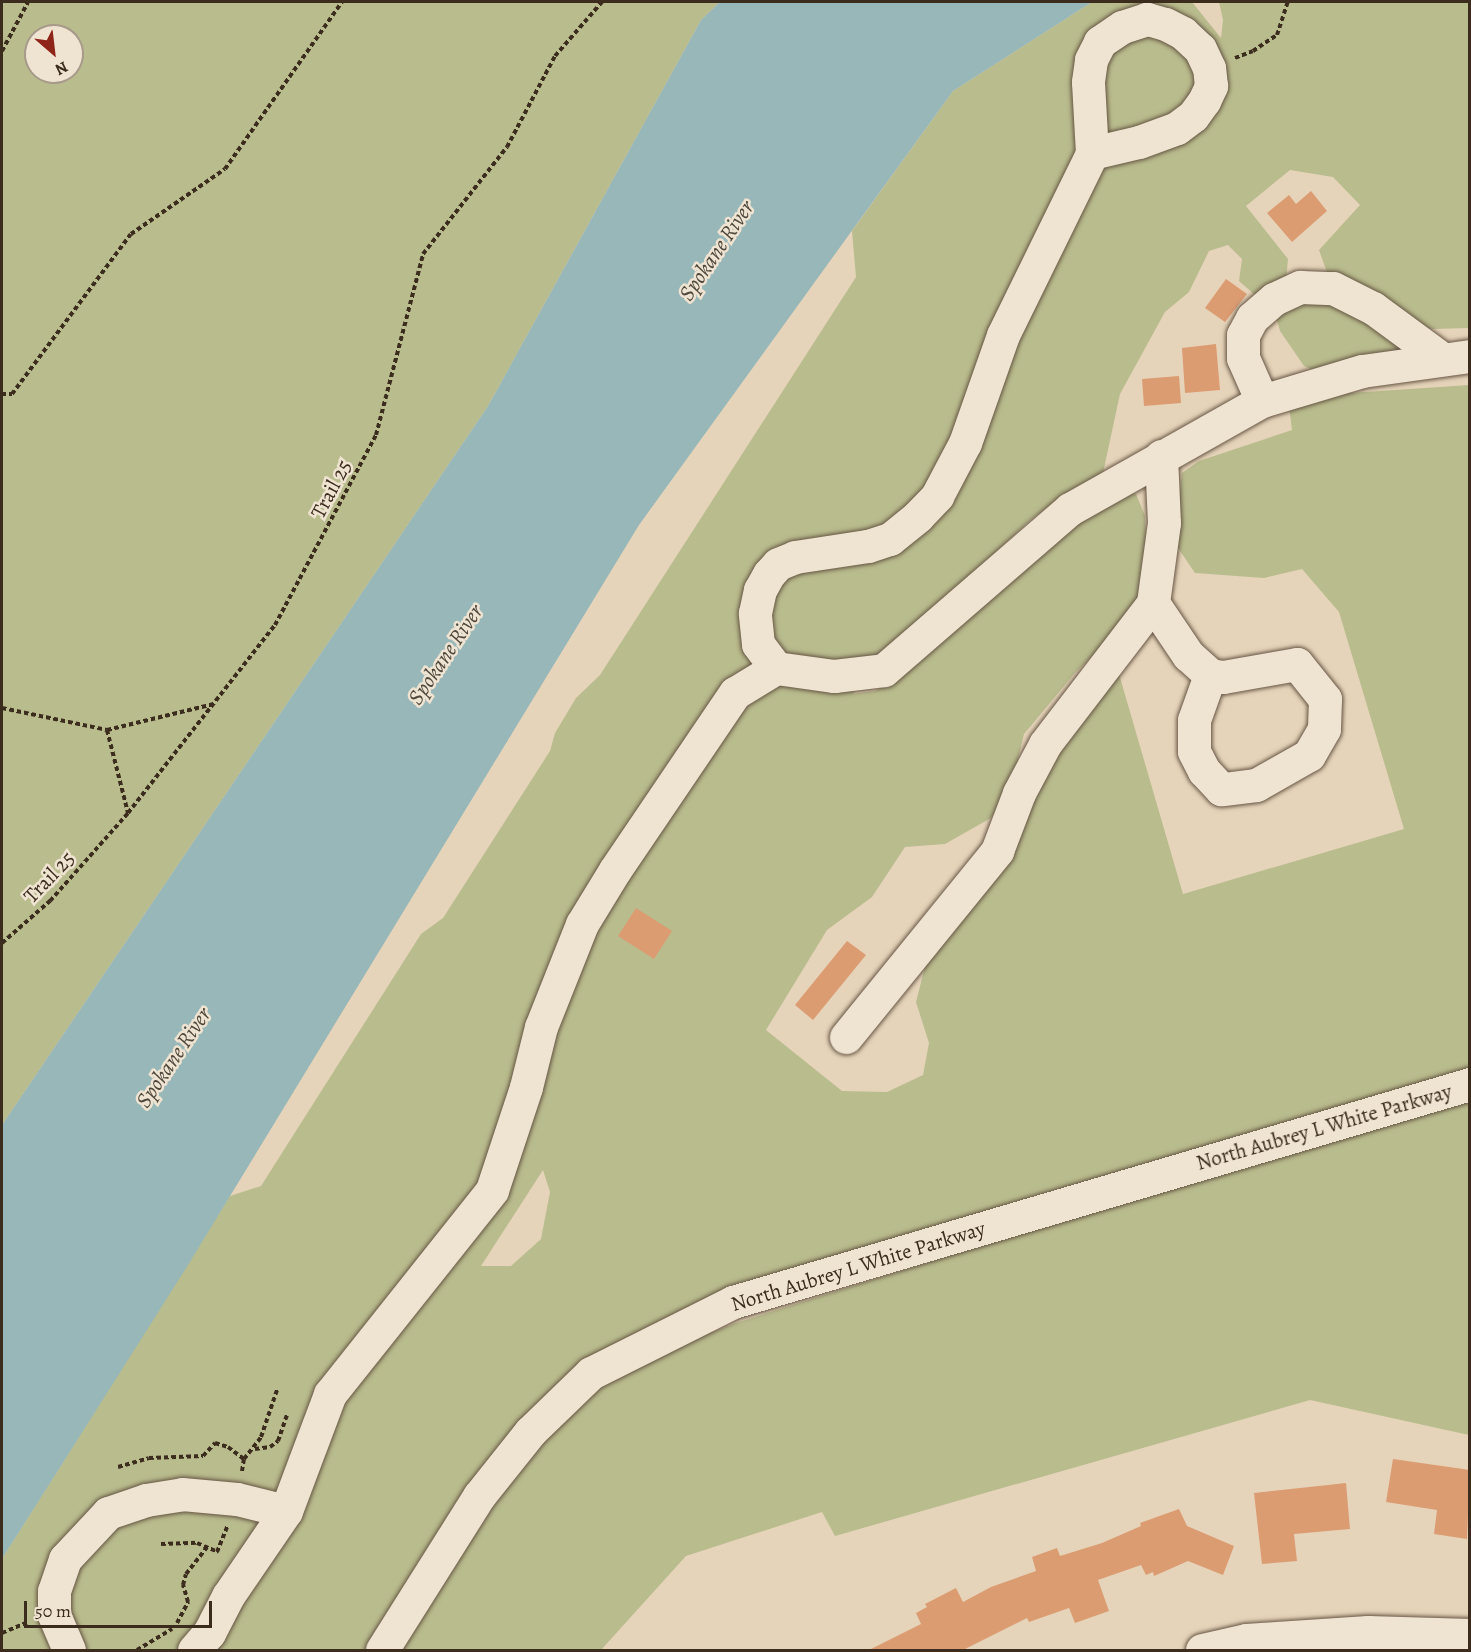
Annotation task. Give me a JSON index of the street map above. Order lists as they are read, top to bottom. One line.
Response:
{"streets":{"street":["North Aubrey L White Parkway"],"path":["Trail 25"]},"water":["Spokane River"],"scale_bar":"50 m","north":"bottom right"}
